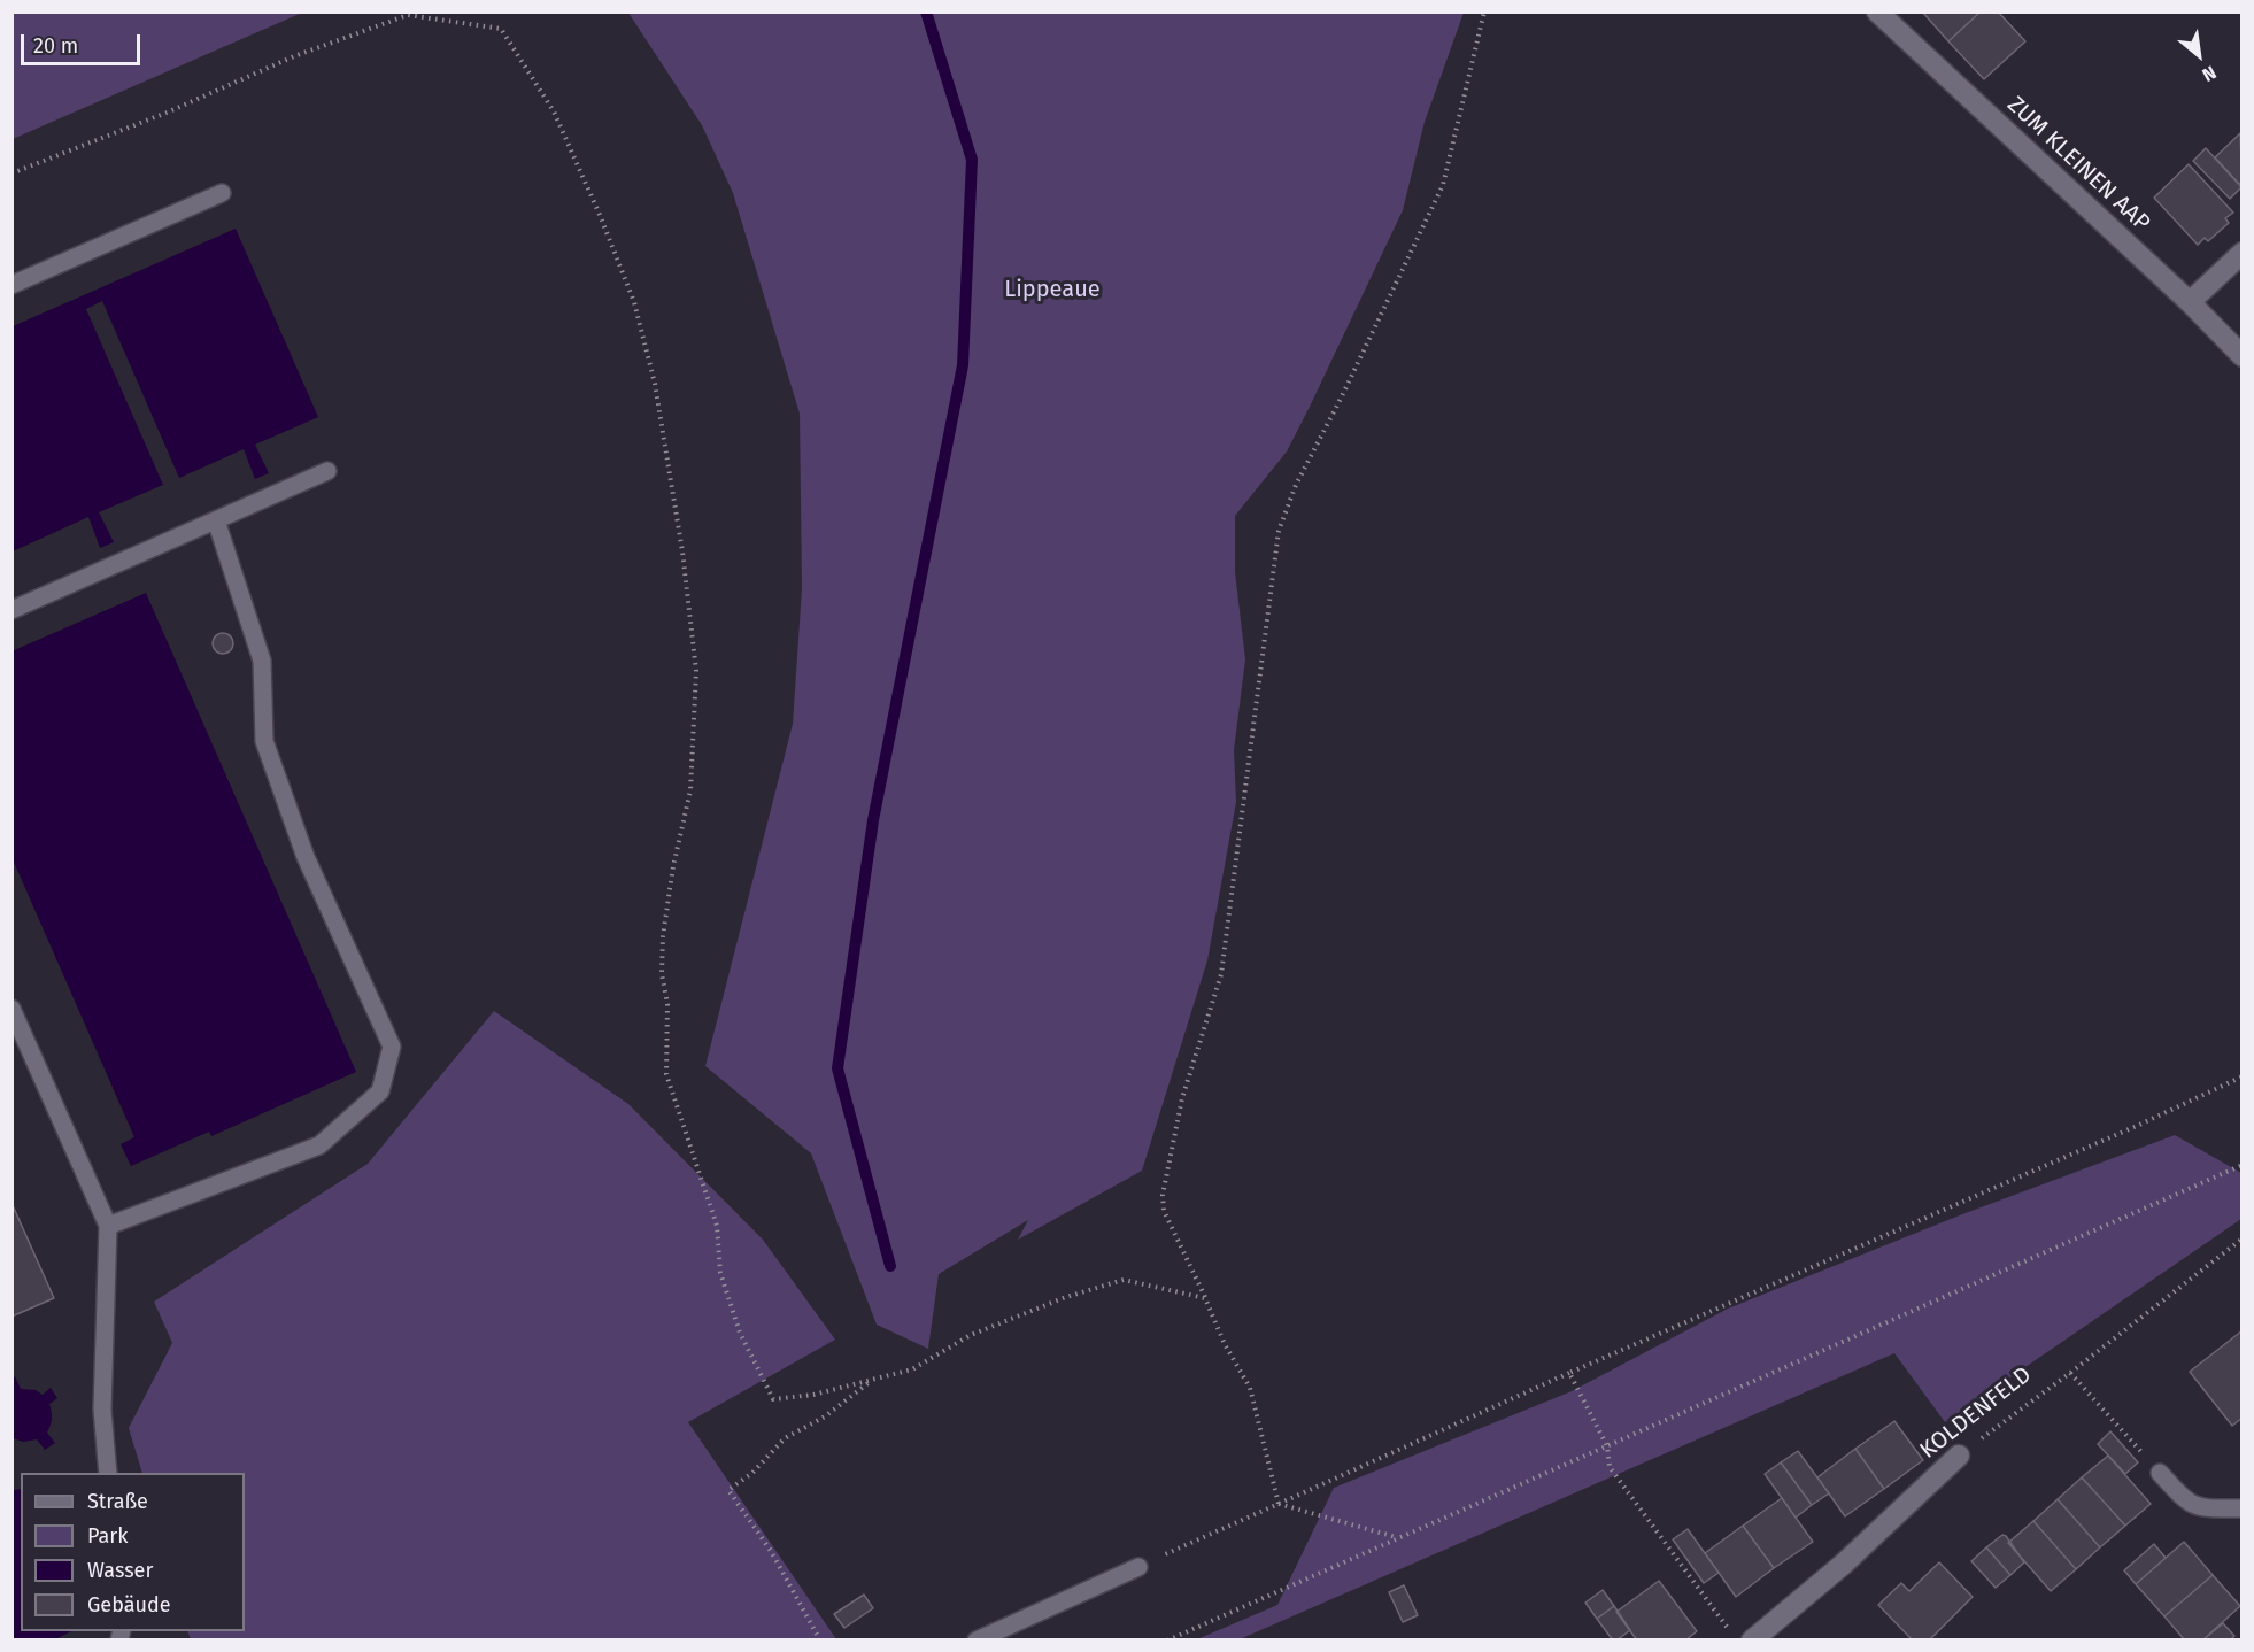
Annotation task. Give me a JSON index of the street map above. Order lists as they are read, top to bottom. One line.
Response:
{"streets":{"street":["ZUM KLEINEN AAP","KOLDENFELD"]},"parks":["Lippeaue"],"legend":["Straße","Park","Wasser","Gebäude"],"scale_bar":"20 m","north":"bottom right"}
